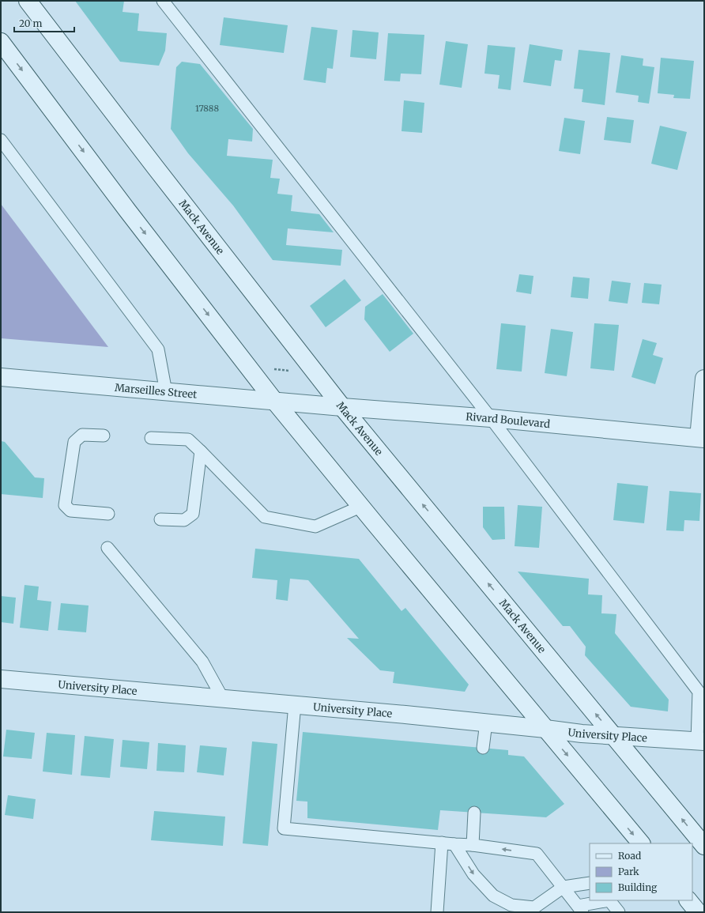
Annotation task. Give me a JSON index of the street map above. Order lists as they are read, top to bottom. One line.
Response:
{"streets":{"main road":["Mack Avenue","Marseilles Street","Rivard Boulevard","University Place"]},"crossings":[["Mack Avenue","Rivard Boulevard"],["Mack Avenue","University Place"],["Marseilles Street","Rivard Boulevard"]],"house_numbers":["17888"],"legend":["Road","Park","Building"],"scale_bar":"20 m"}
